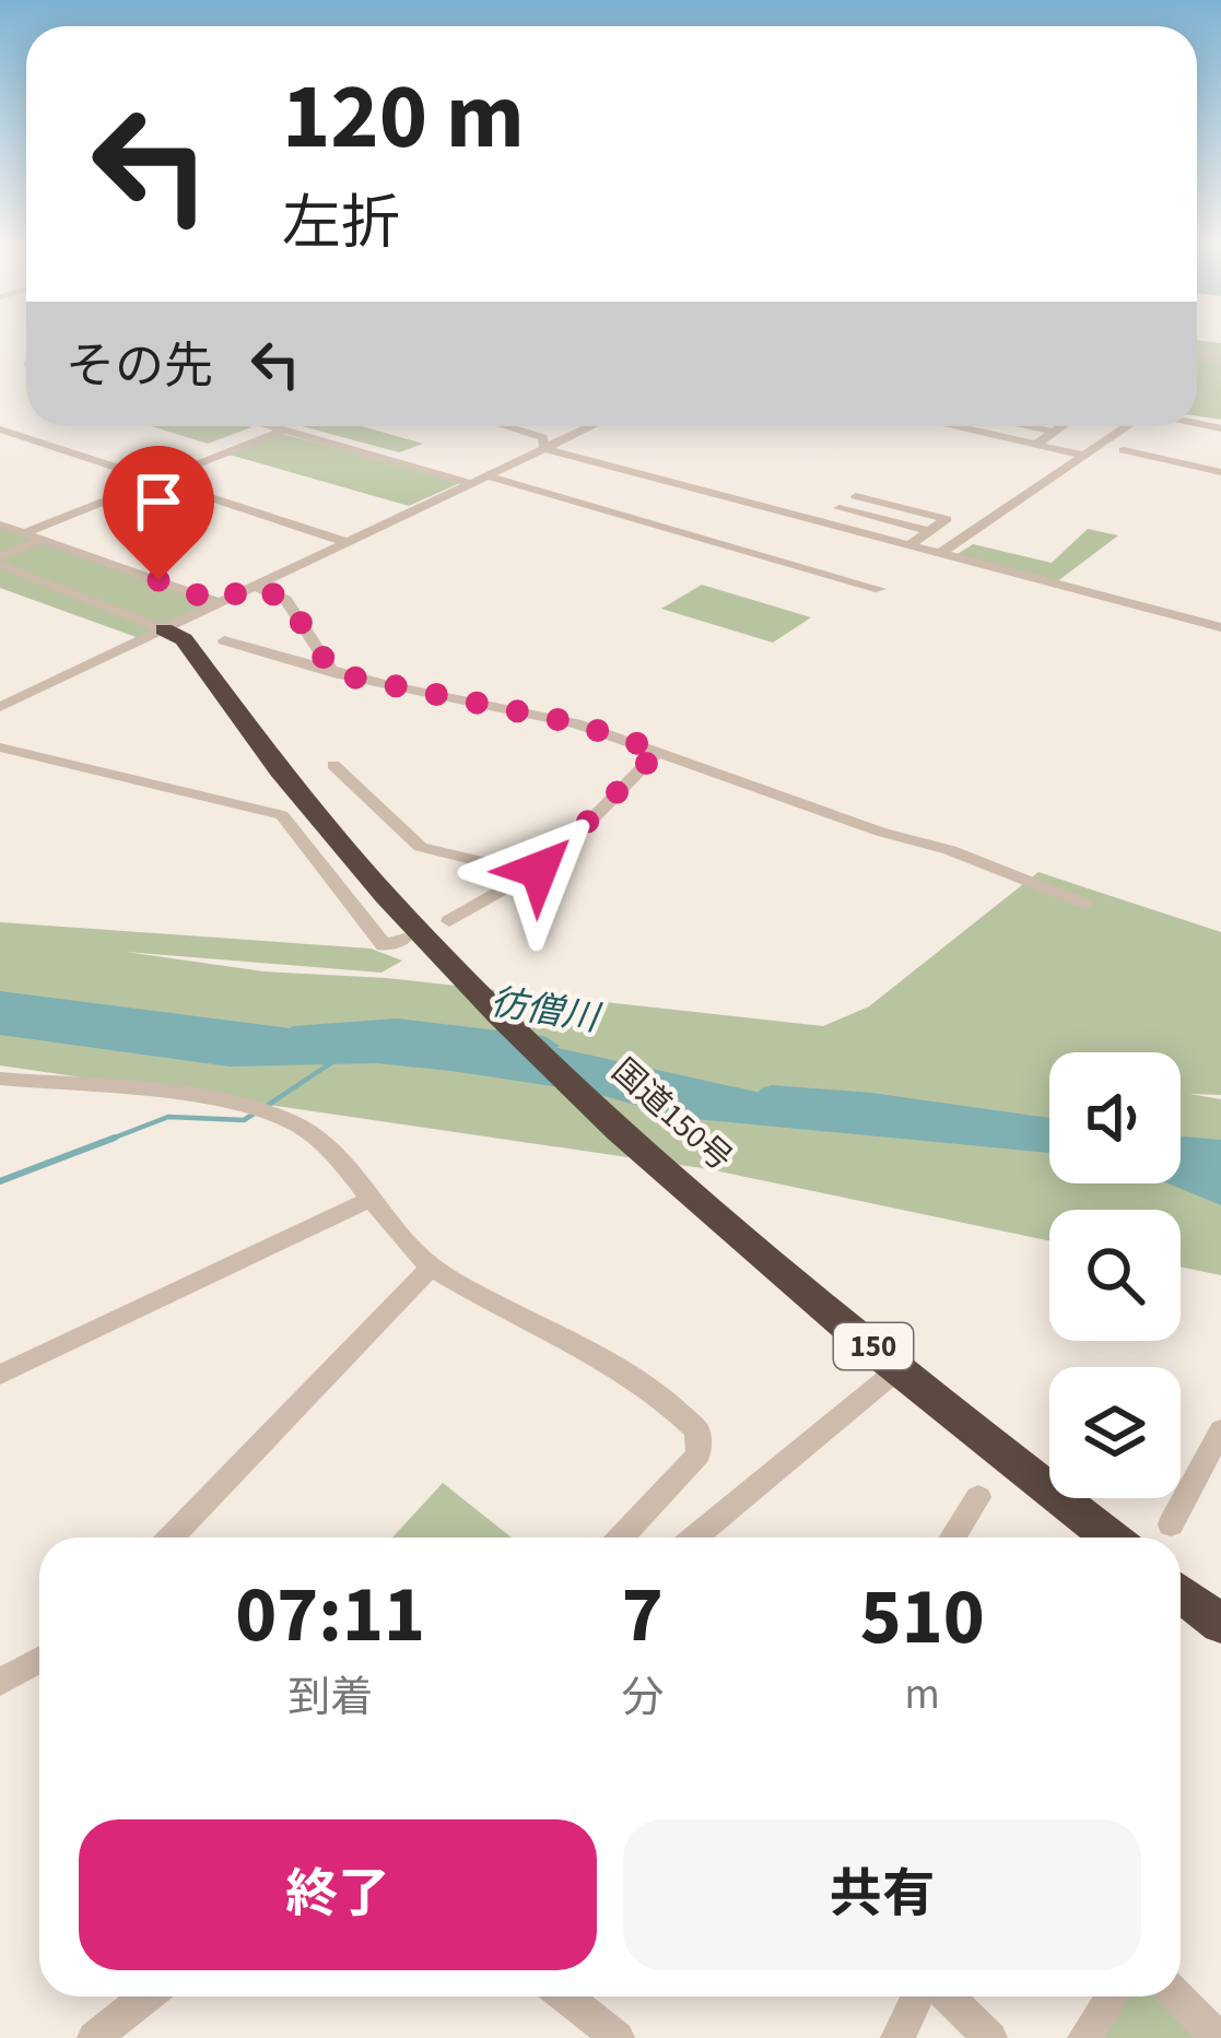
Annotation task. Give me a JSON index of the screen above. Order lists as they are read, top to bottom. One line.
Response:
{"streets":{"highway":["国道150号","150"]},"water":["彷僧川"],"page":{"turn":["120 m","左折"],"then":"その先","eta":["07:11","到着","7","分","510","m"],"buttons":["終了","共有"]}}
